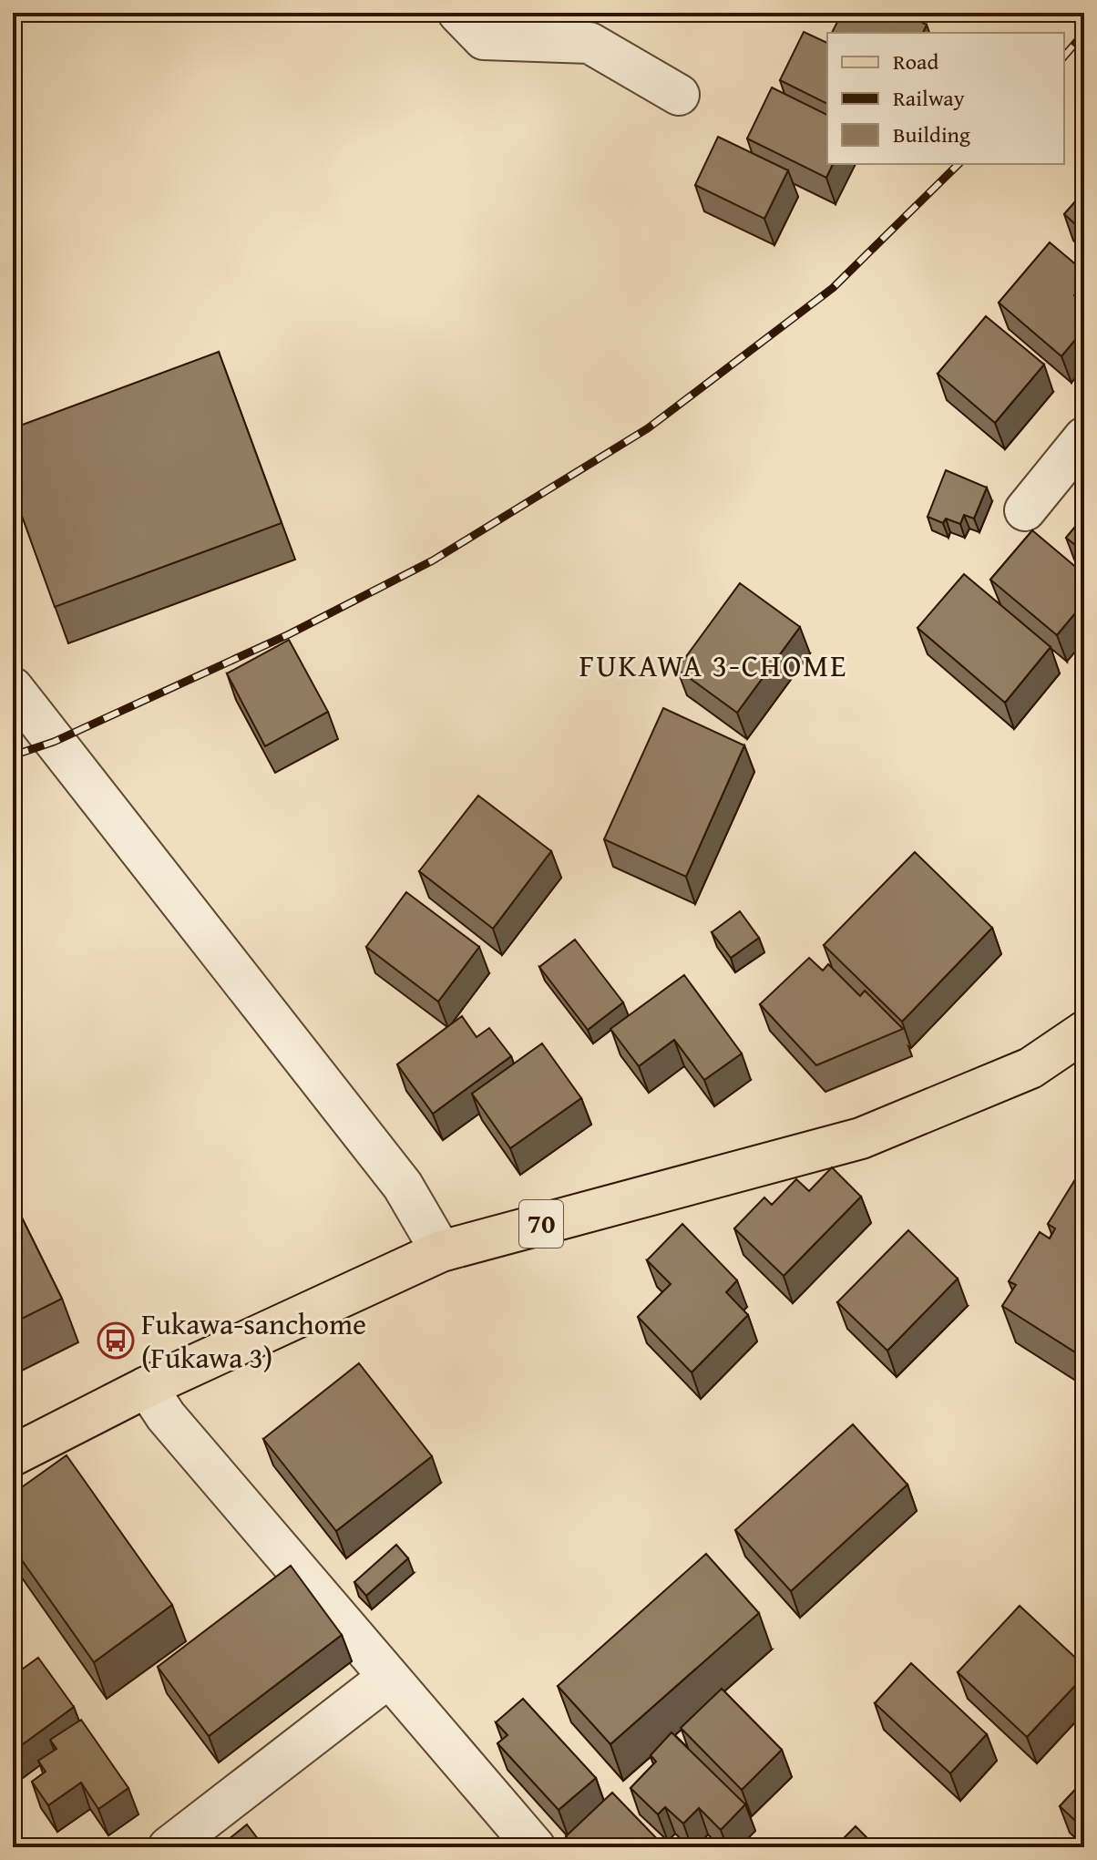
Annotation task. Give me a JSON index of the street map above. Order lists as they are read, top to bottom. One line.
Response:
{"streets":{"main road":["70"]},"districts":["FUKAWA 3-CHOME"],"places":{"bus stop":["Fukawa-sanchome (Fukawa 3)"]},"legend":["Road","Railway","Building"]}
